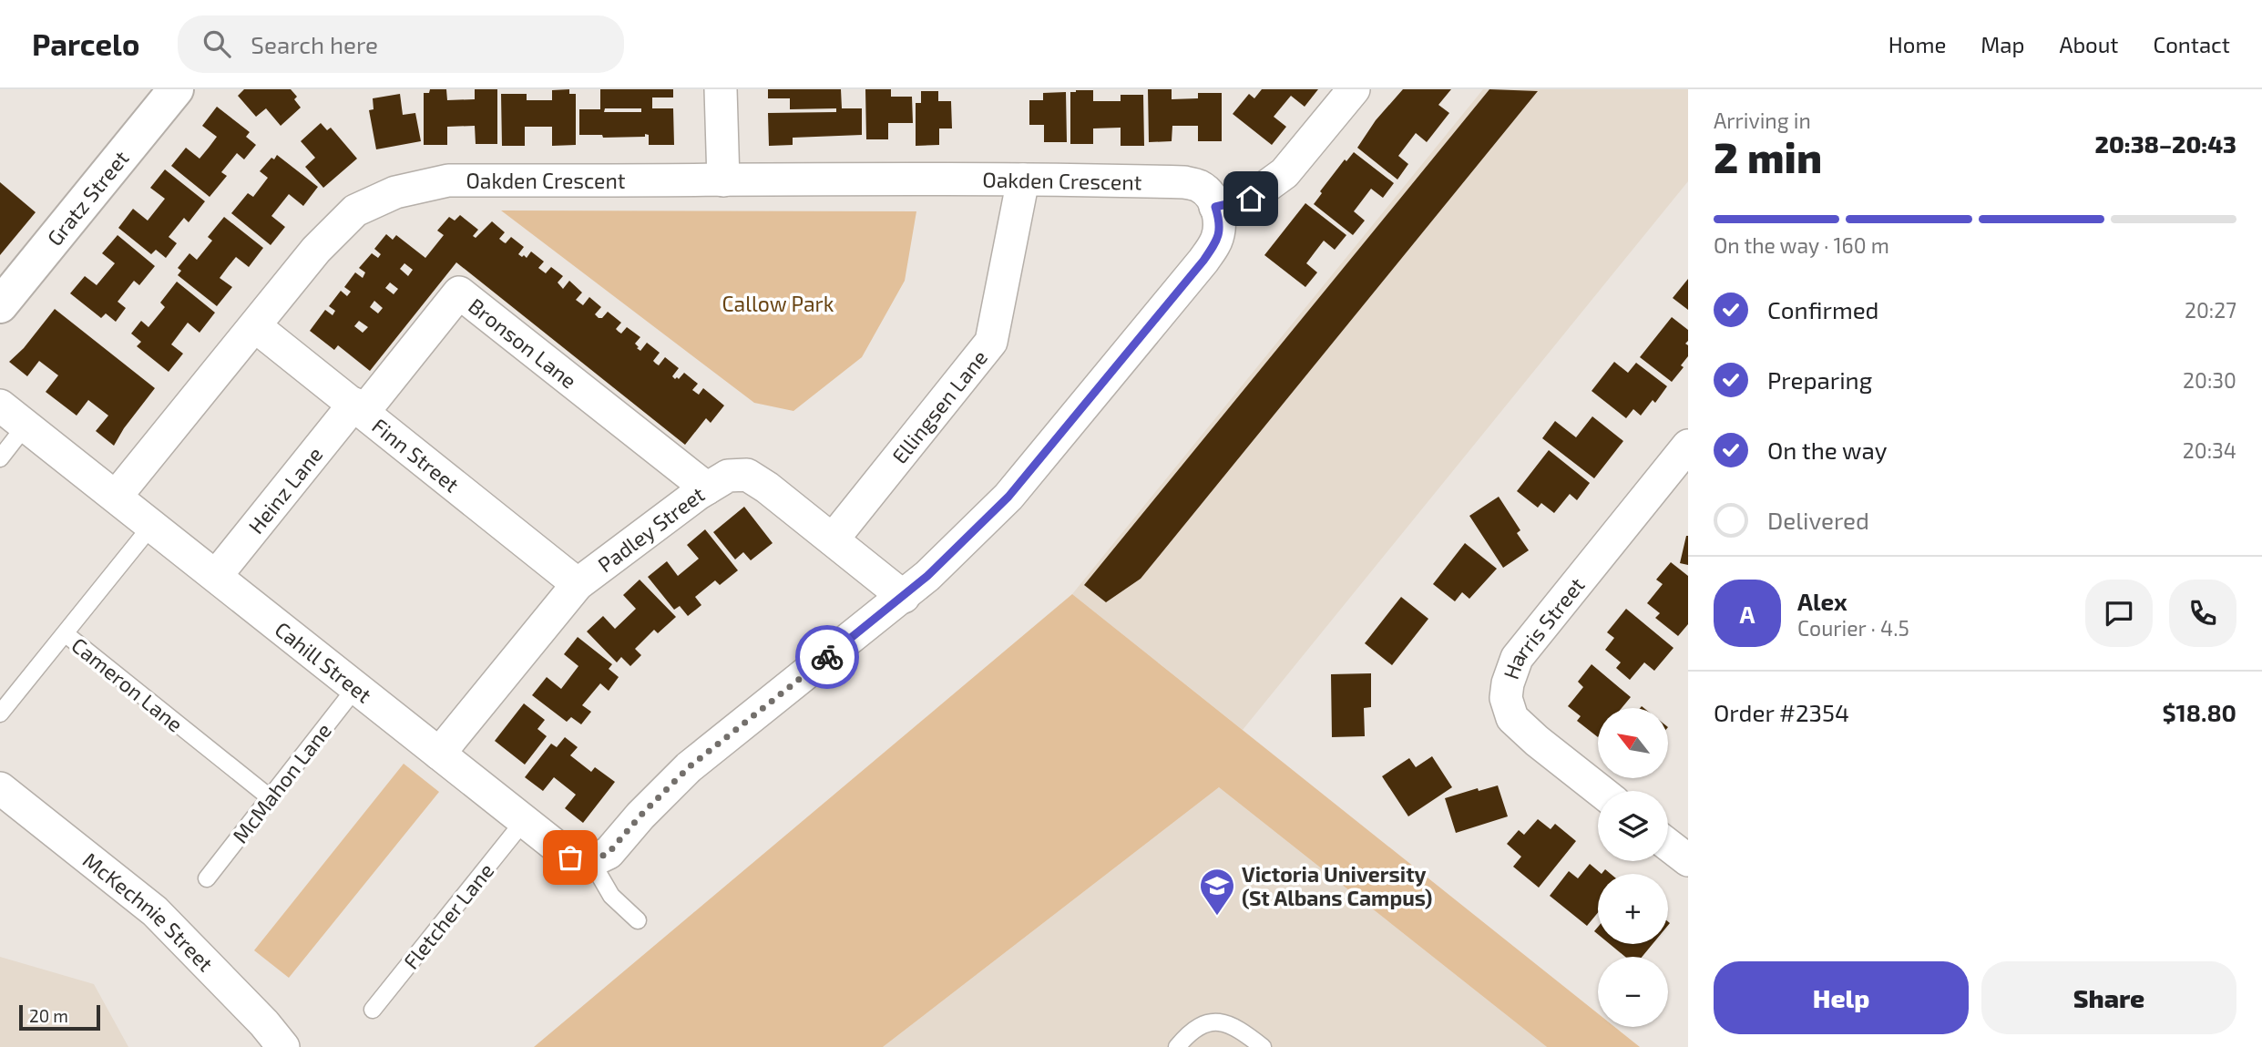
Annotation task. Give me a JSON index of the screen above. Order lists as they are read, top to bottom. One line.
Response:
{"streets":{"street":["Oakden Crescent","Gratz Street","Bronson Lane","Ellingsen Lane","Finn Street","Heinz Lane","Padley Street","Harris Street","Cahill Street","McKechnie Street"],"lane":["Cameron Lane","McMahon Lane","Fletcher Lane"]},"crossings":[["Oakden Crescent","Ellingsen Lane"],["Oakden Crescent","Finn Street"],["Oakden Crescent","Cahill Street"],["Bronson Lane","Finn Street"],["Bronson Lane","Heinz Lane"],["Bronson Lane","Padley Street"],["Ellingsen Lane","Padley Street"],["Finn Street","Heinz Lane"],["Finn Street","Padley Street"],["Heinz Lane","Cahill Street"],["Padley Street","Cahill Street"],["Cahill Street","Cameron Lane"],["Cahill Street","McMahon Lane"],["Cahill Street","Fletcher Lane"],["Cameron Lane","McMahon Lane"]],"parks":["Callow Park"],"places":{"school or university":["Victoria University (St Albans Campus)"]},"scale_bar":"20 m","north":"top left","page":{"header":"Parcelo","search":"Search here","nav":["Home","Map","About","Contact"],"heading":["2 min","Arriving in","20:38–20:43"],"panel":["Alex","Courier · 4.5","Order #2354","$18.80"],"bar":"On the way · 160 m","list":[["Confirmed","20:27"],["Preparing","20:30"],["On the way","20:34"],"Delivered"],"round":"A","map_buttons":["+","−"],"buttons":["Help","Share"],"scale":"20 m"}}
